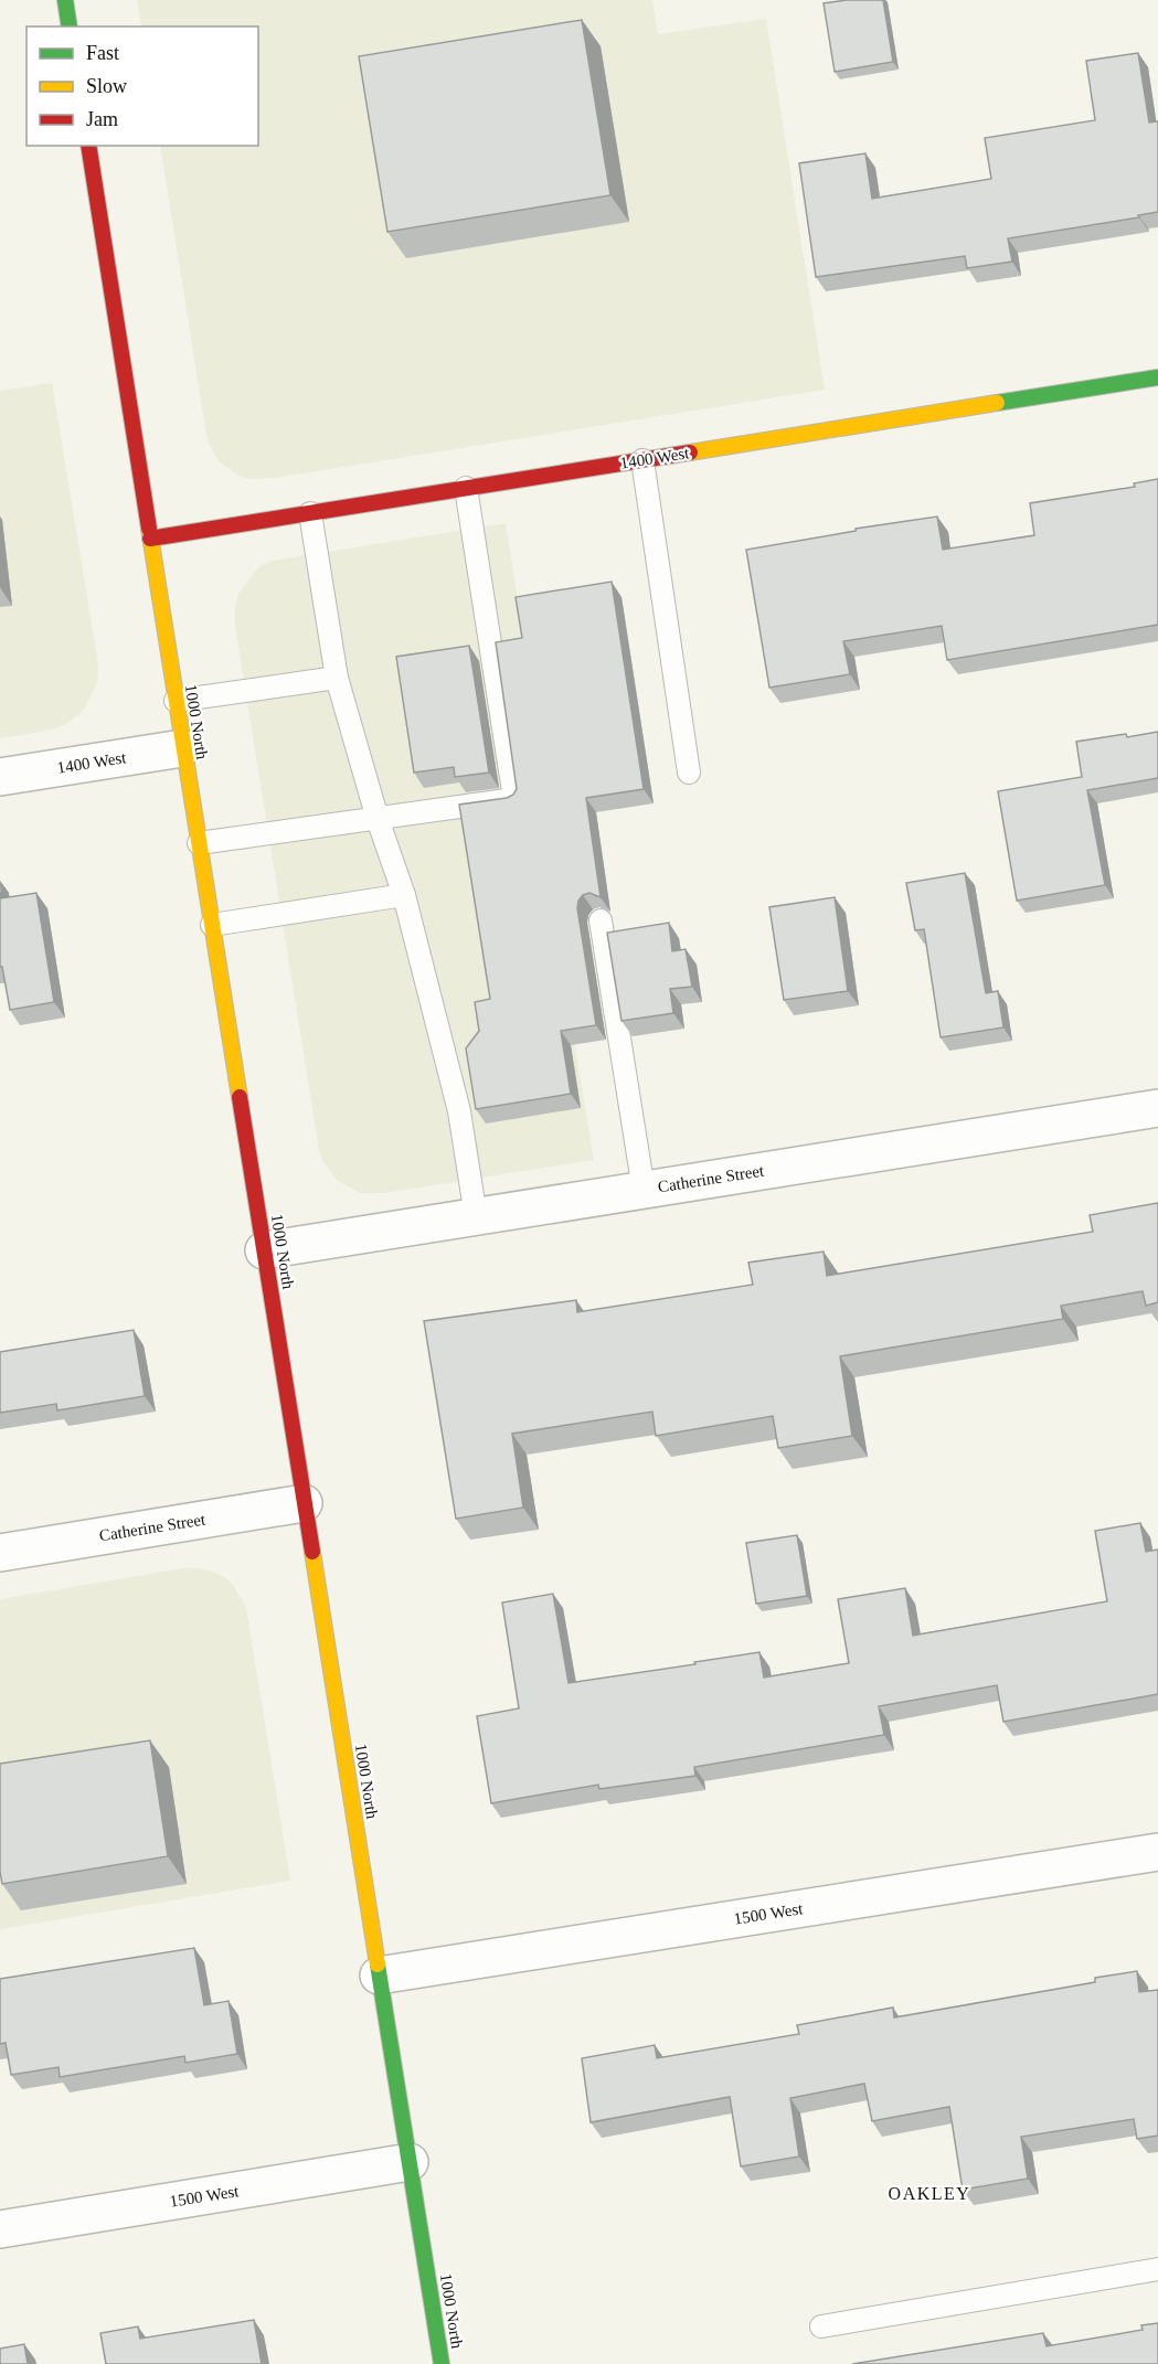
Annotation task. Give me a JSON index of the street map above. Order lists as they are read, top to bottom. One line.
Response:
{"streets":{"street":["1400 West","1000 North","Catherine Street","1500 West"]},"crossings":[["1400 West","1000 North"],["1000 North","Catherine Street"],["1000 North","1500 West"]],"districts":["OAKLEY"],"legend":["Fast","Slow","Jam"]}
